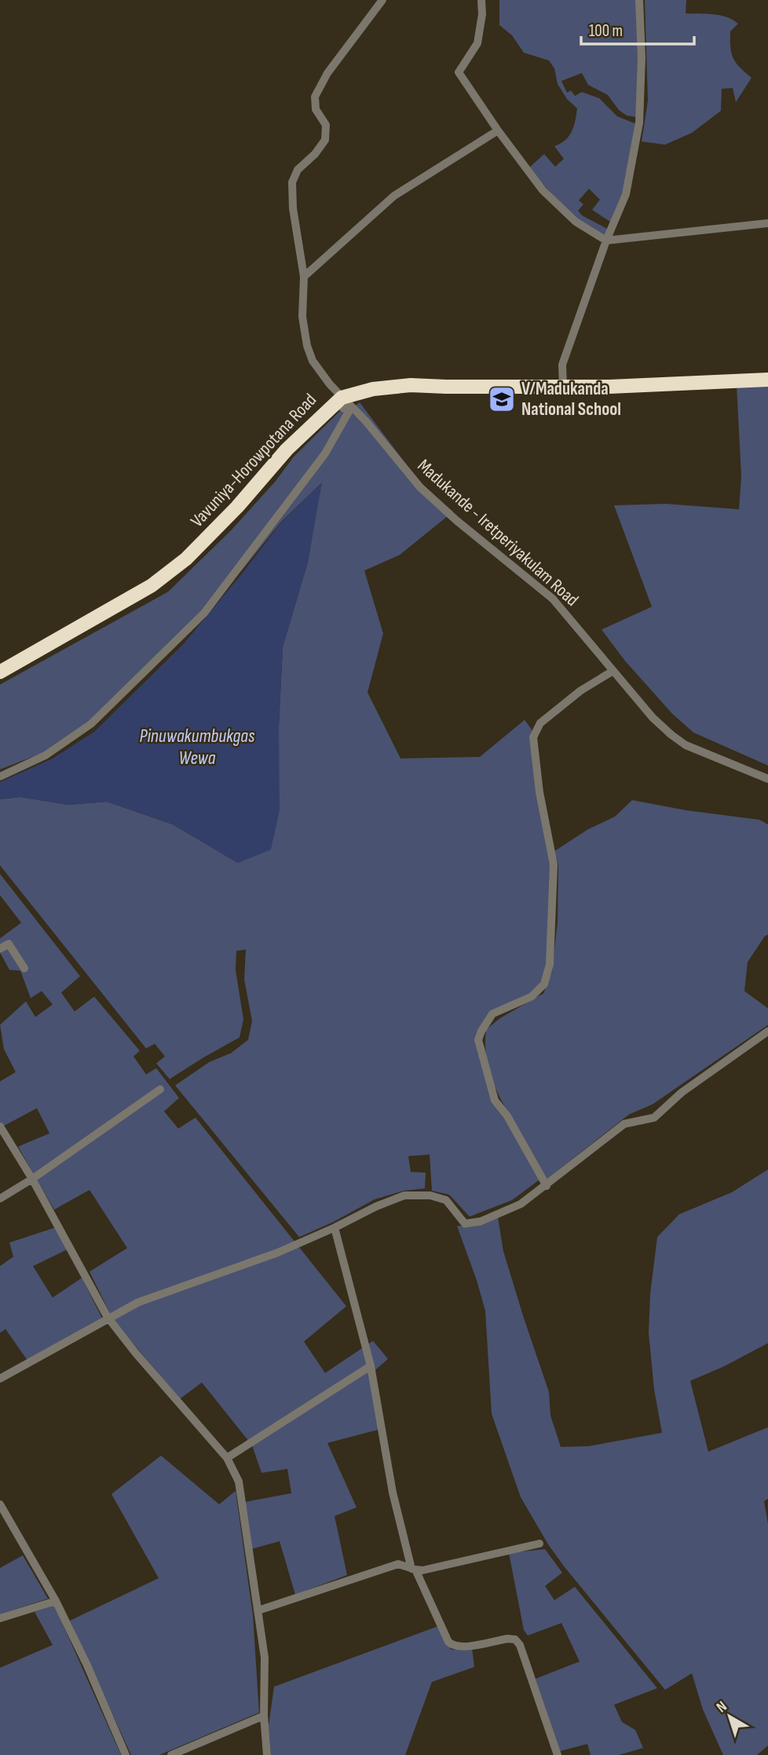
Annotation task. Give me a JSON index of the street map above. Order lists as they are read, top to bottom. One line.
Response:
{"streets":{"highway":["Vavuniya-Horowpotana Road"],"street":["Madukande - Iretperiyakulam Road"]},"crossings":[["Vavuniya-Horowpotana Road","Madukande - Iretperiyakulam Road"]],"water":["Pinuwakumbukgas Wewa"],"places":{"school or university":["V/Madukanda National School"]},"scale_bar":"100 m","north":"top left"}
